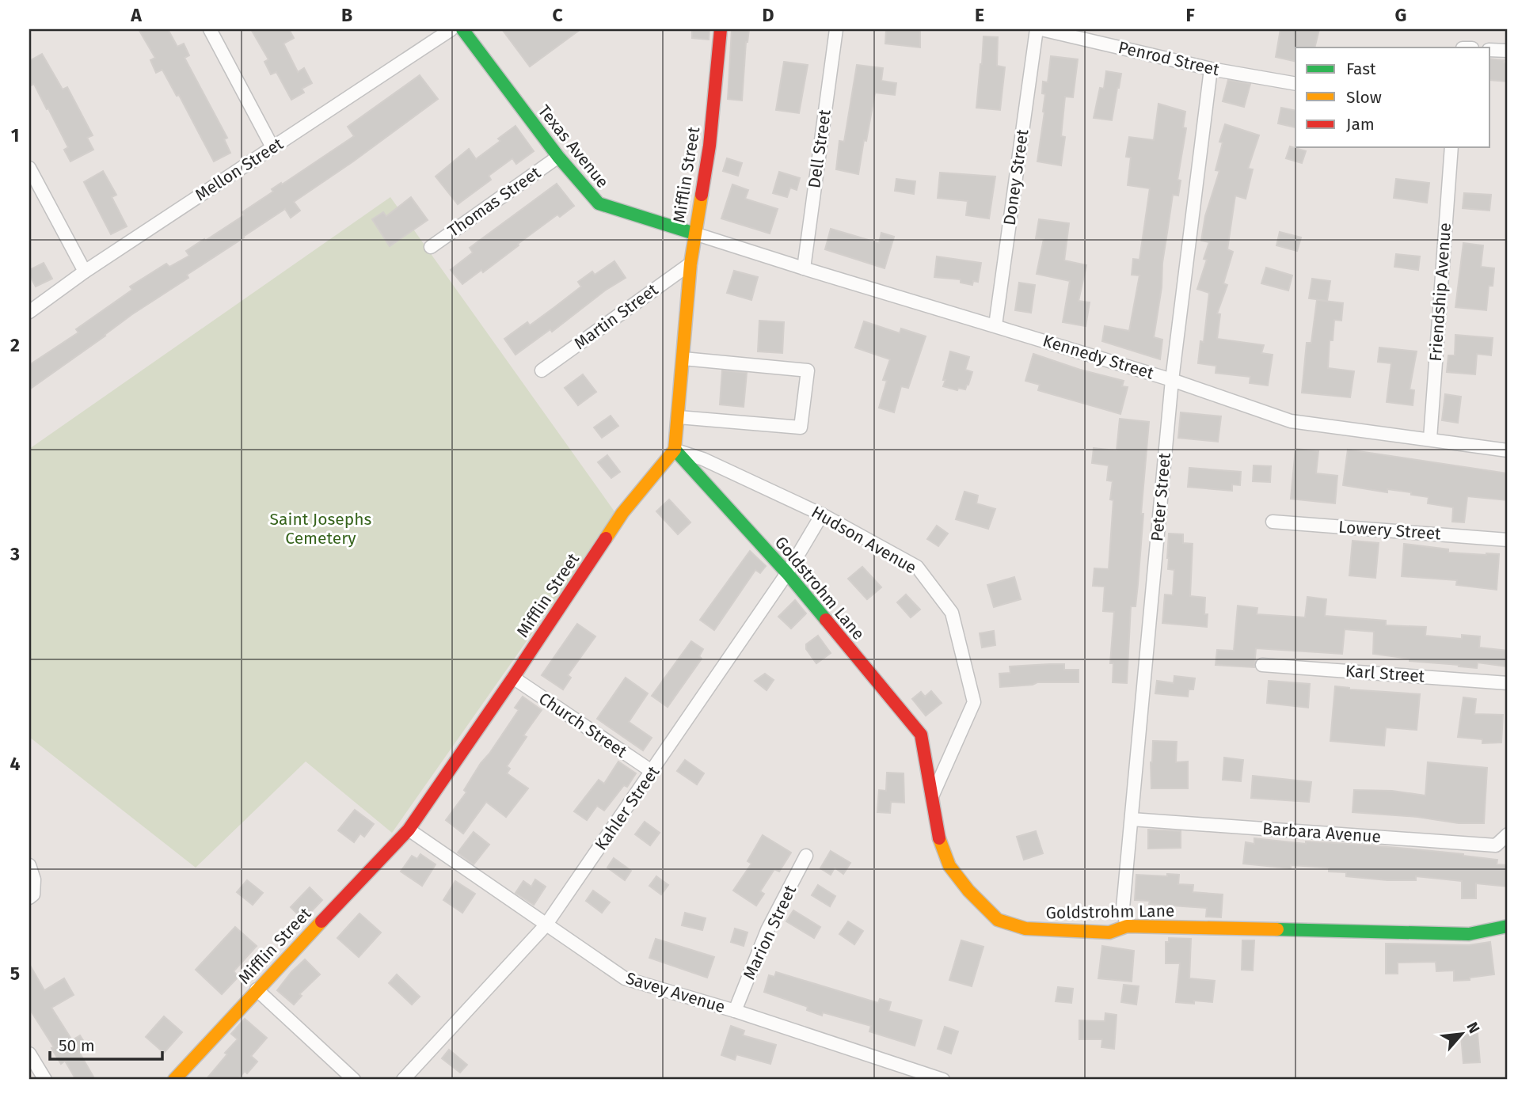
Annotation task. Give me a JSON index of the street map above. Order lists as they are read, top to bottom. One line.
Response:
{"streets":{"street":["Penrod Street","Texas Avenue","Dell Street","Mellon Street","Mifflin Street","Doney Street","Thomas Street","Friendship Avenue","Martin Street","Kennedy Street","Peter Street","Lowery Street","Hudson Avenue","Goldstrohm Lane","Karl Street","Church Street","Kahler Street","Barbara Avenue","Marion Street","Savey Avenue"]},"crossings":[["Penrod Street","Peter Street"],["Texas Avenue","Mifflin Street"],["Texas Avenue","Thomas Street"],["Texas Avenue","Kennedy Street"],["Dell Street","Kennedy Street"],["Mifflin Street","Martin Street"],["Mifflin Street","Kennedy Street"],["Mifflin Street","Hudson Avenue"],["Mifflin Street","Goldstrohm Lane"],["Mifflin Street","Church Street"],["Mifflin Street","Savey Avenue"],["Doney Street","Kennedy Street"],["Friendship Avenue","Kennedy Street"],["Kennedy Street","Peter Street"],["Peter Street","Goldstrohm Lane"],["Peter Street","Barbara Avenue"],["Hudson Avenue","Goldstrohm Lane"],["Hudson Avenue","Kahler Street"],["Goldstrohm Lane","Kahler Street"],["Church Street","Kahler Street"],["Kahler Street","Savey Avenue"],["Marion Street","Savey Avenue"]],"parks":["Saint Josephs Cemetery"],"legend":["Fast","Slow","Jam"],"scale_bar":"50 m","north":"top right","grid":{"columns":["A","B","C","D","E","F","G"],"rows":["1","2","3","4","5"]}}
